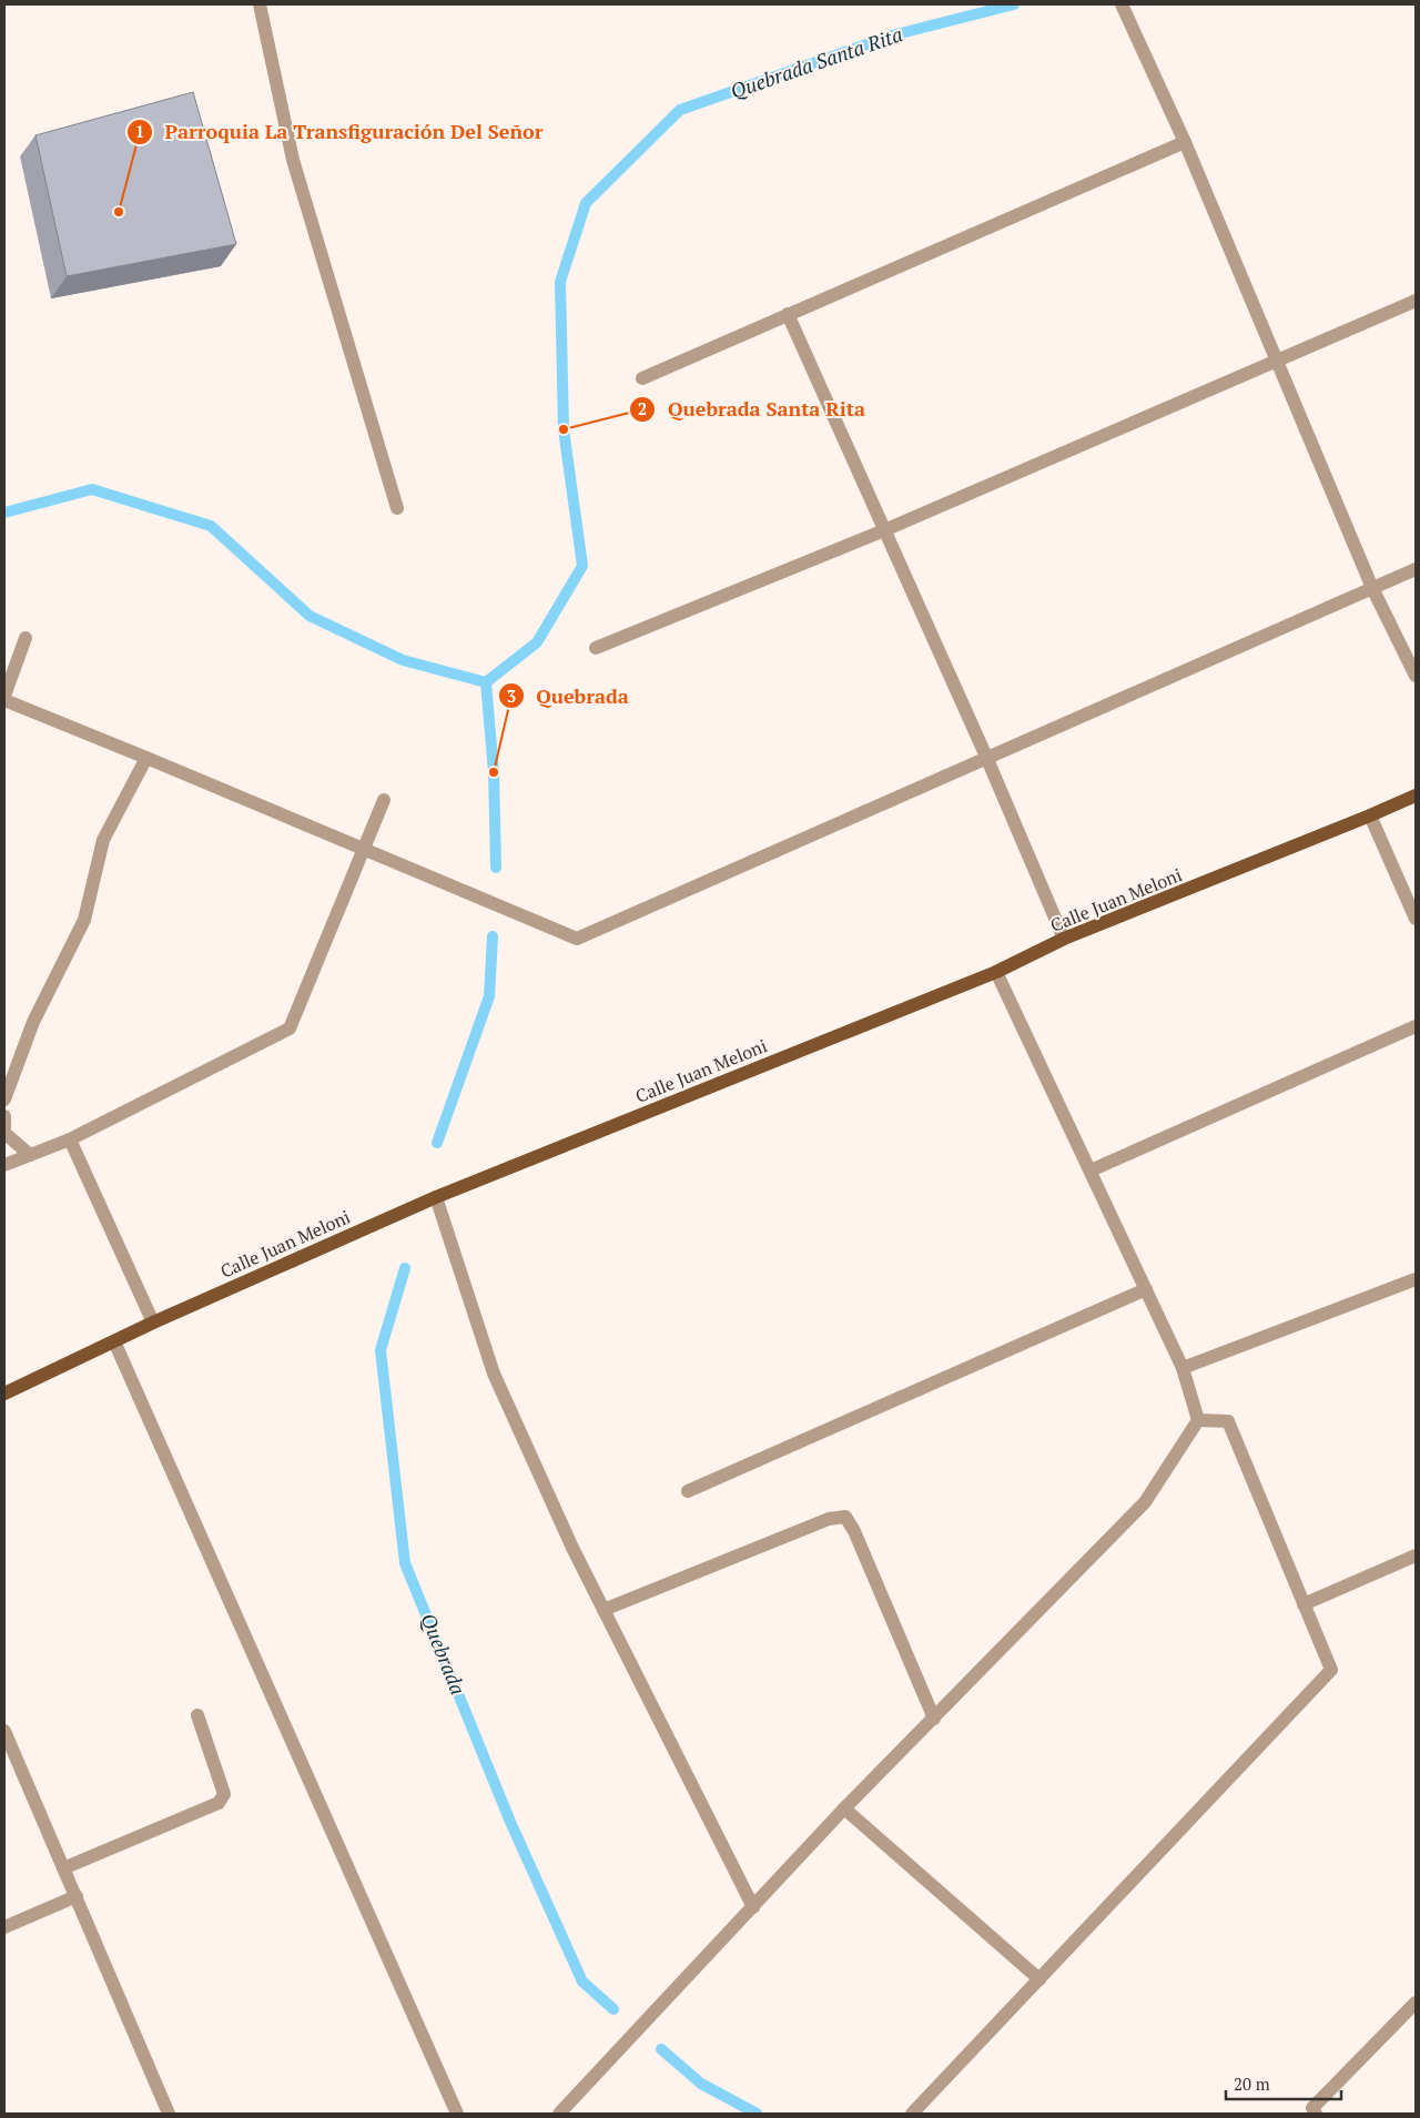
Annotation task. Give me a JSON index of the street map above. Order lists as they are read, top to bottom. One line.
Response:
{"streets":{"main road":["Calle Juan Meloni"]},"water":["Quebrada Santa Rita","Quebrada"],"places":["Parroquia La Transfiguración Del Señor","Quebrada Santa Rita","Quebrada"],"scale_bar":"20 m"}
